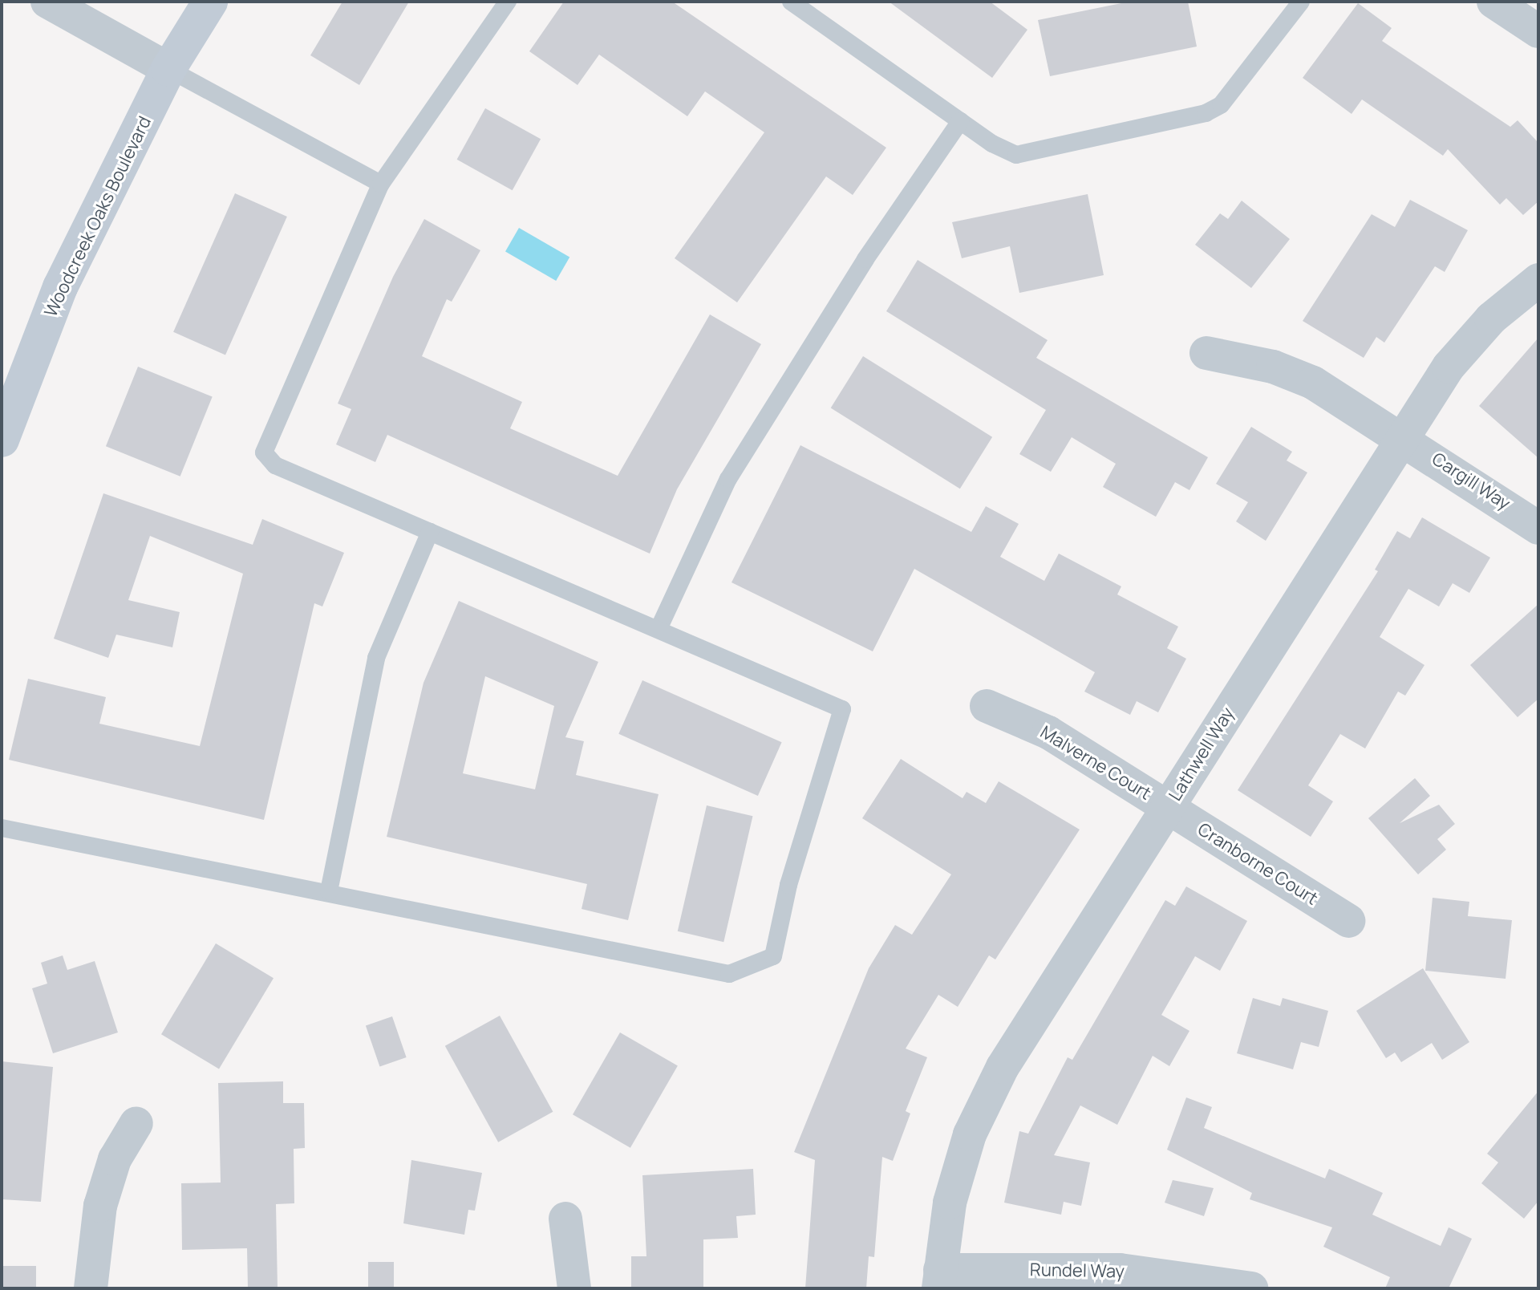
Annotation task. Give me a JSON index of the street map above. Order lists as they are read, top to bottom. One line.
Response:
{"streets":{"main road":["Woodcreek Oaks Boulevard"],"street":["Cargill Way","Lathwell Way","Malverne Court","Cranborne Court","Rundel Way"]},"crossings":[["Cargill Way","Lathwell Way"],["Lathwell Way","Malverne Court"],["Lathwell Way","Cranborne Court"],["Lathwell Way","Rundel Way"],["Malverne Court","Cranborne Court"]]}
